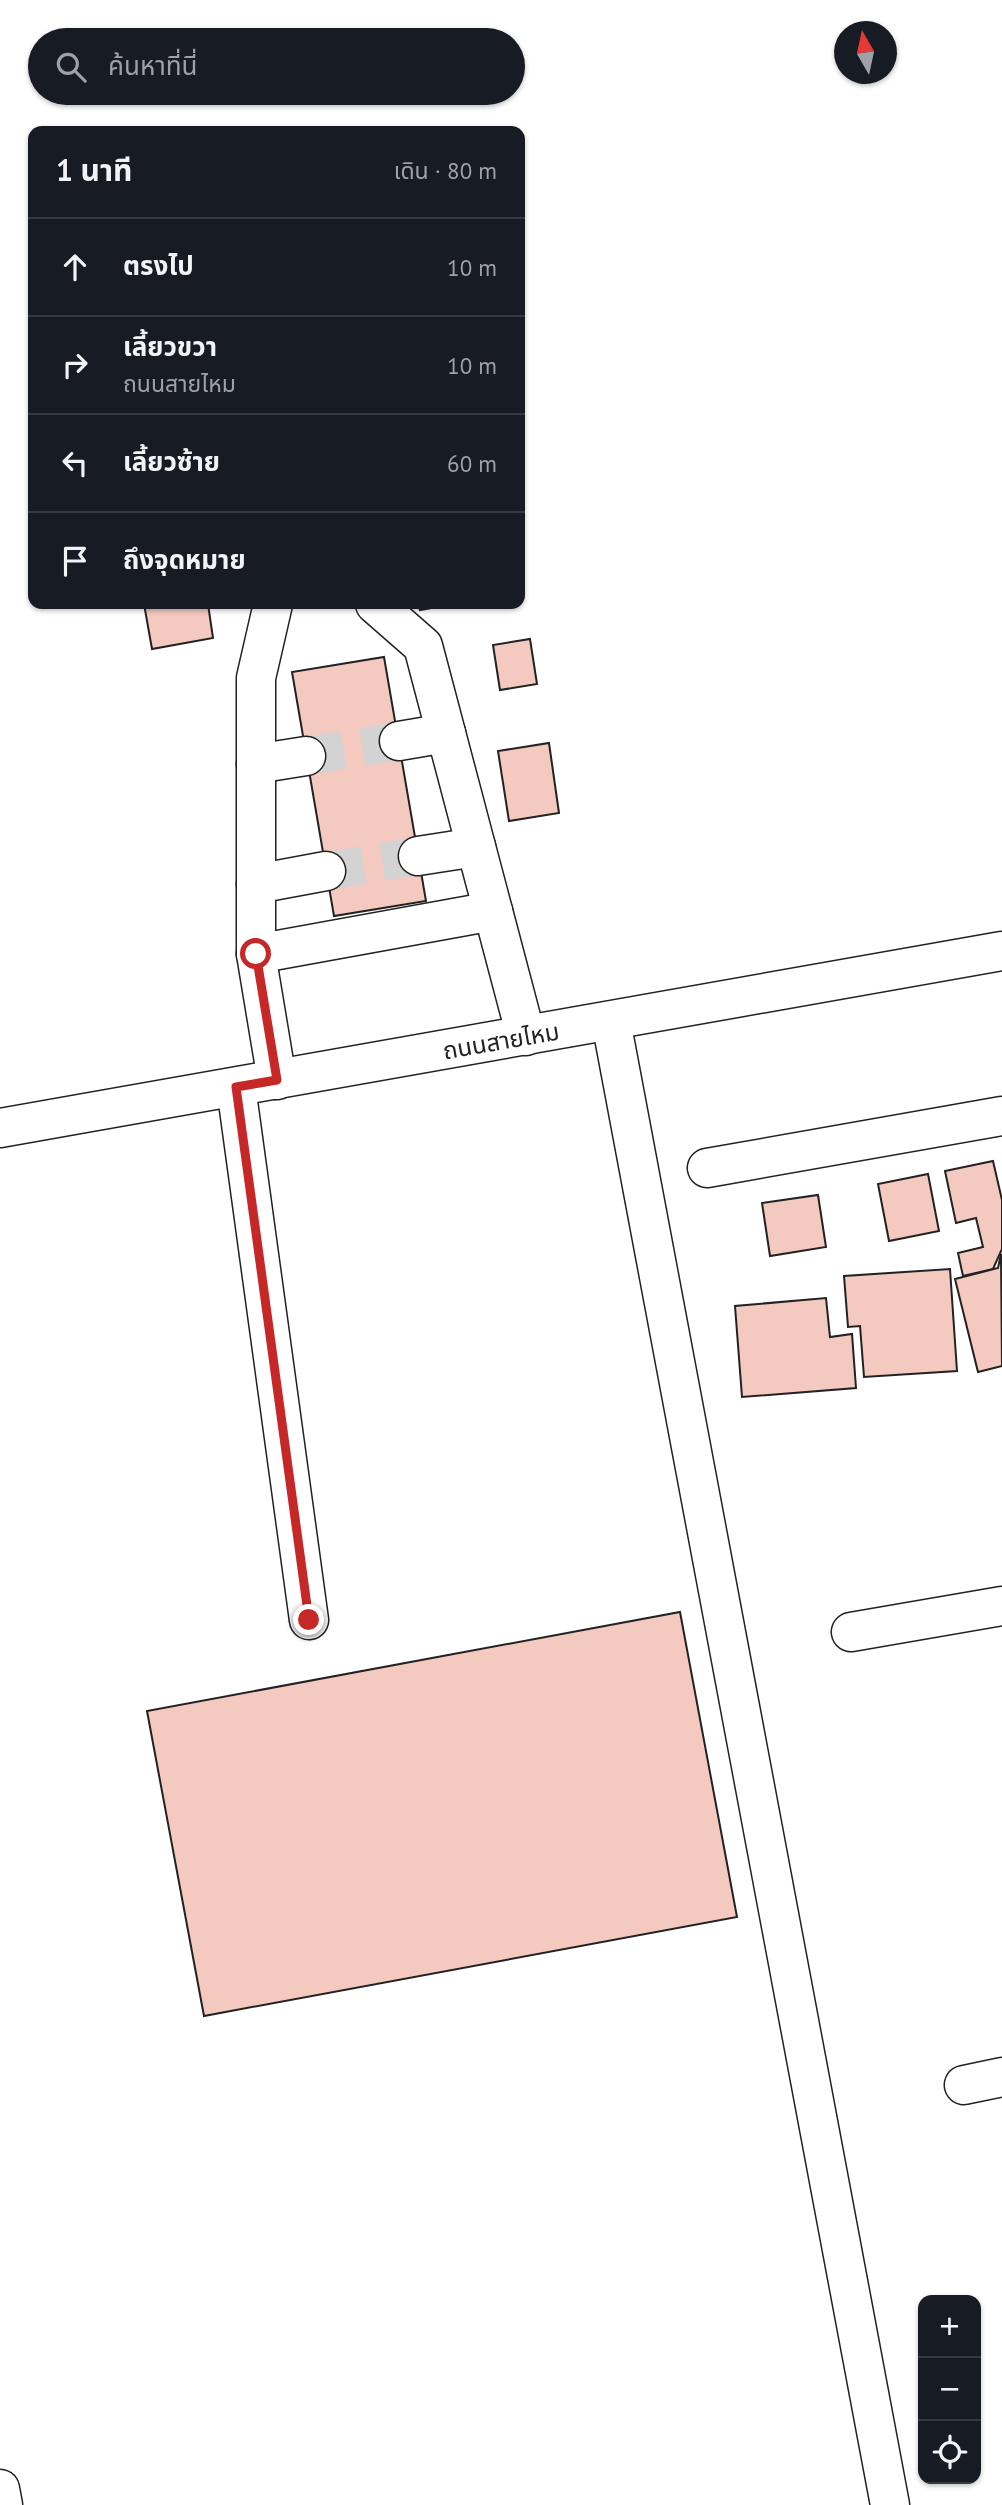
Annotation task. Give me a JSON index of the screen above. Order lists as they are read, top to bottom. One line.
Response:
{"streets":{"main road":["ถนนสายไหม"]},"north":"top","page":{"search":"ค้นหาที่นี่","heading":["1 นาที","เดิน · 80 m"],"list":[["ตรงไป","10 m"],["เลี้ยวขวา","ถนนสายไหม","10 m"],["เลี้ยวซ้าย","60 m"],"ถึงจุดหมาย"],"map_buttons":["+","−"]}}
